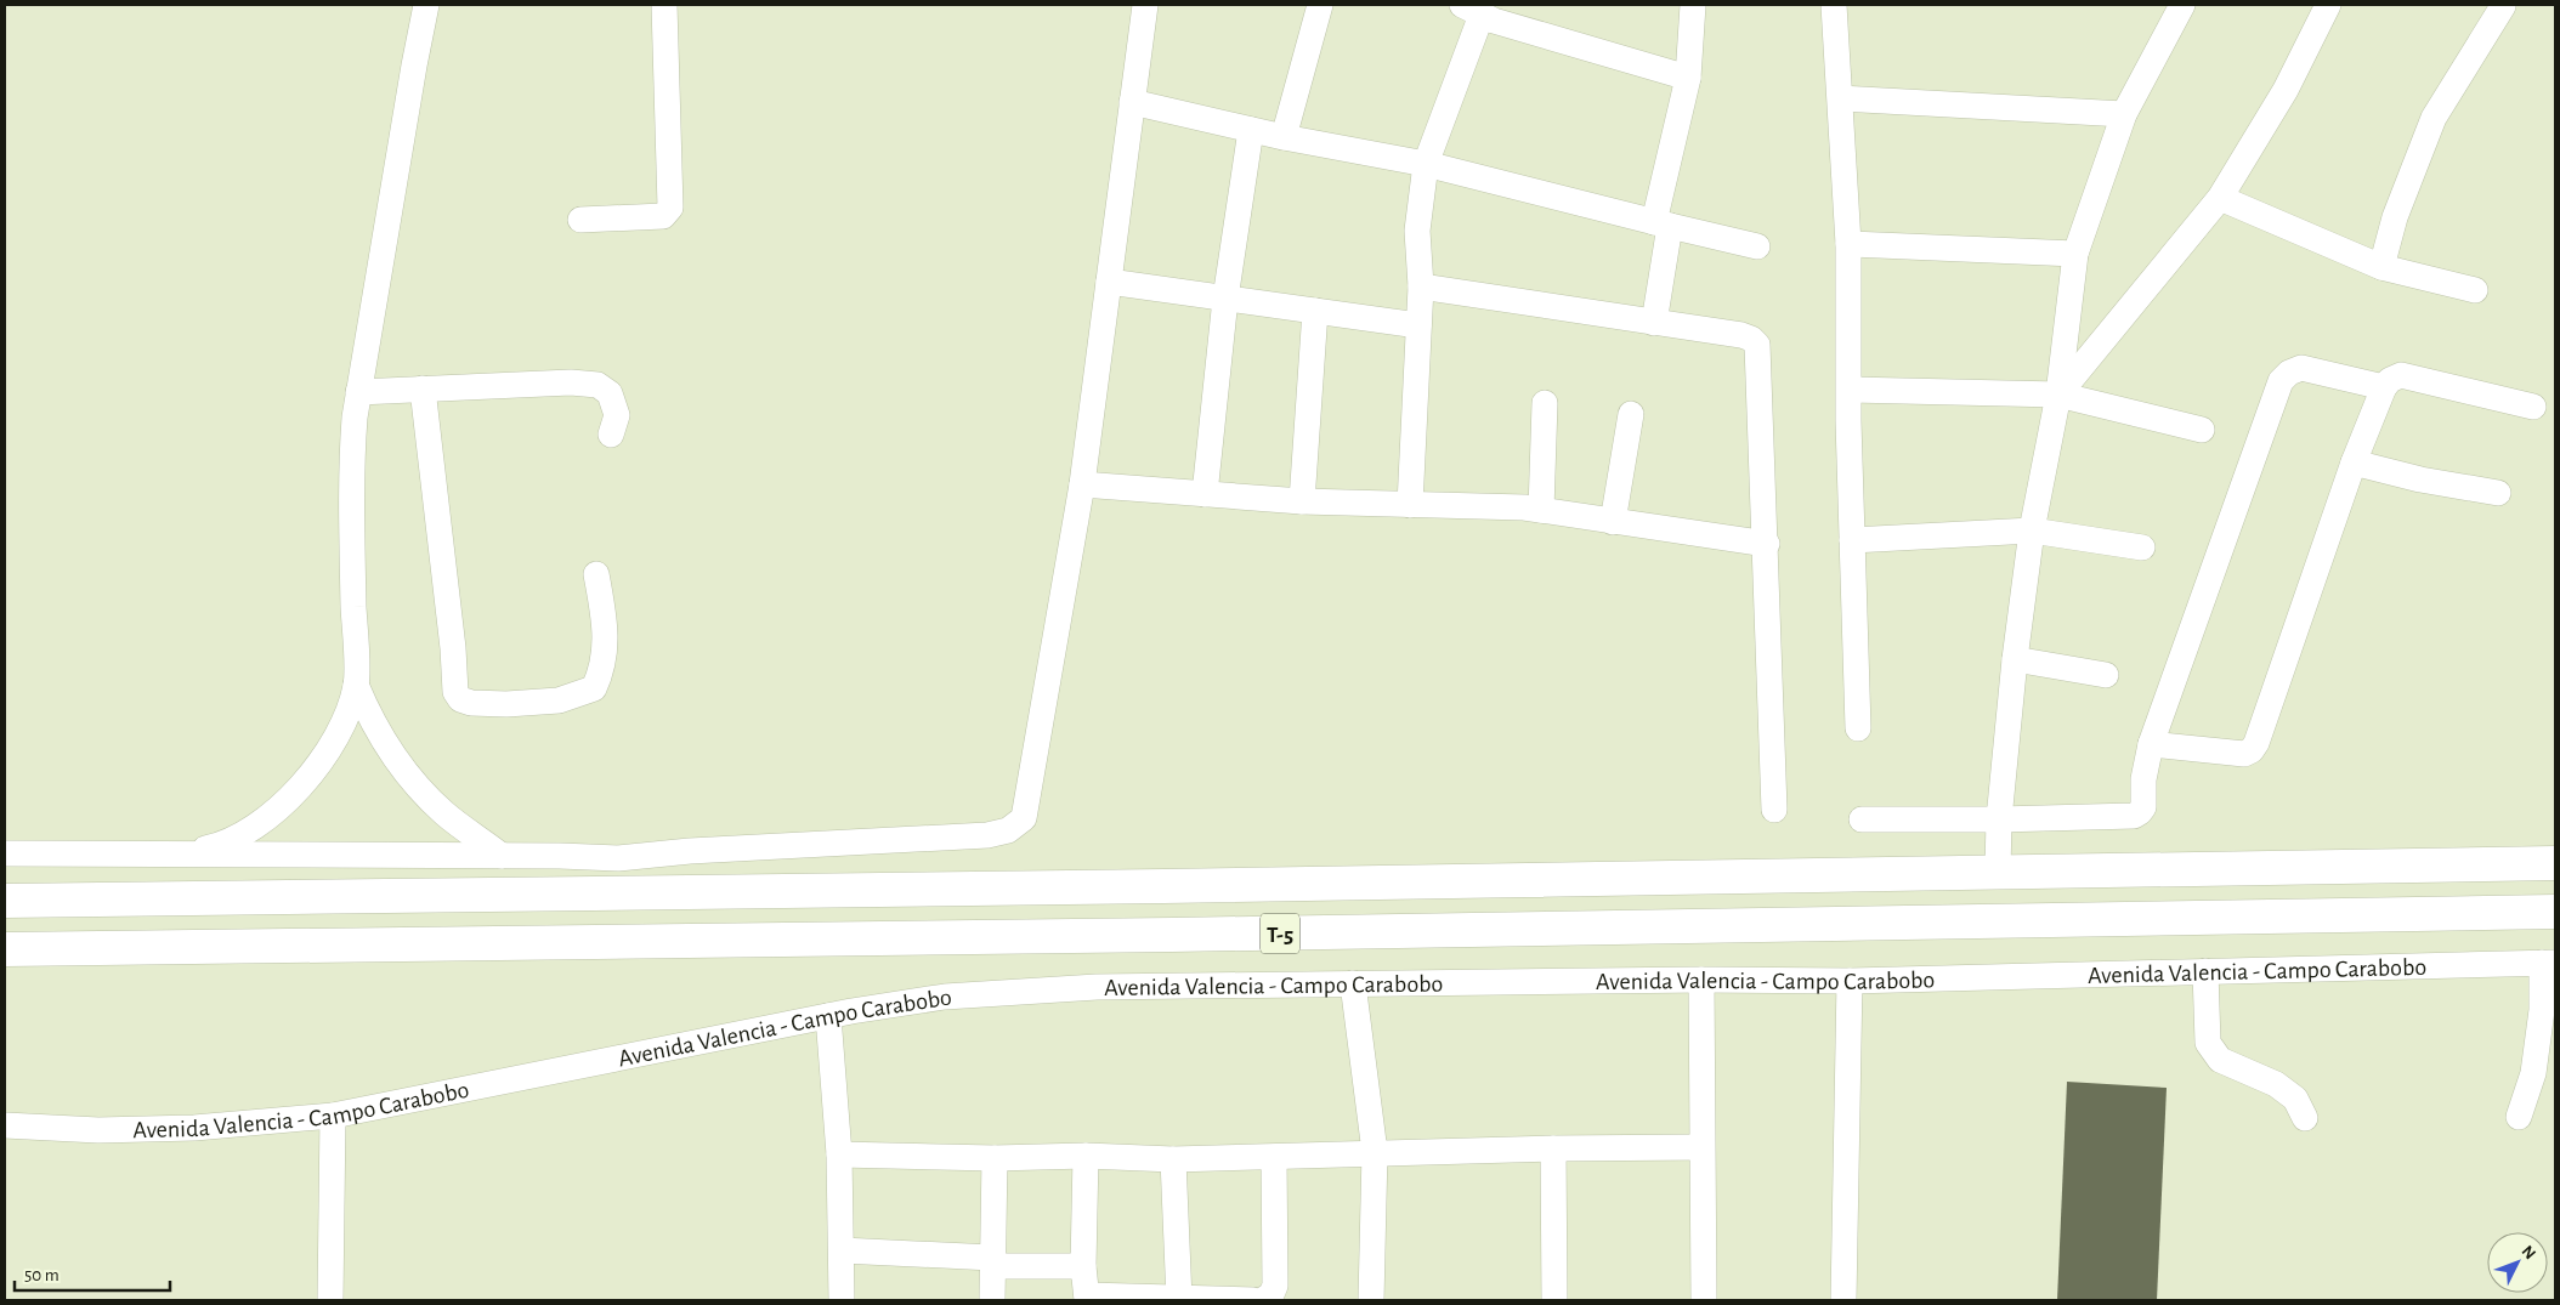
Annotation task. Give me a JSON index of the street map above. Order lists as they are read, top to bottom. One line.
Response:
{"streets":{"highway":["T-5","Avenida Valencia - Campo Carabobo"]},"scale_bar":"50 m","north":"top right"}
